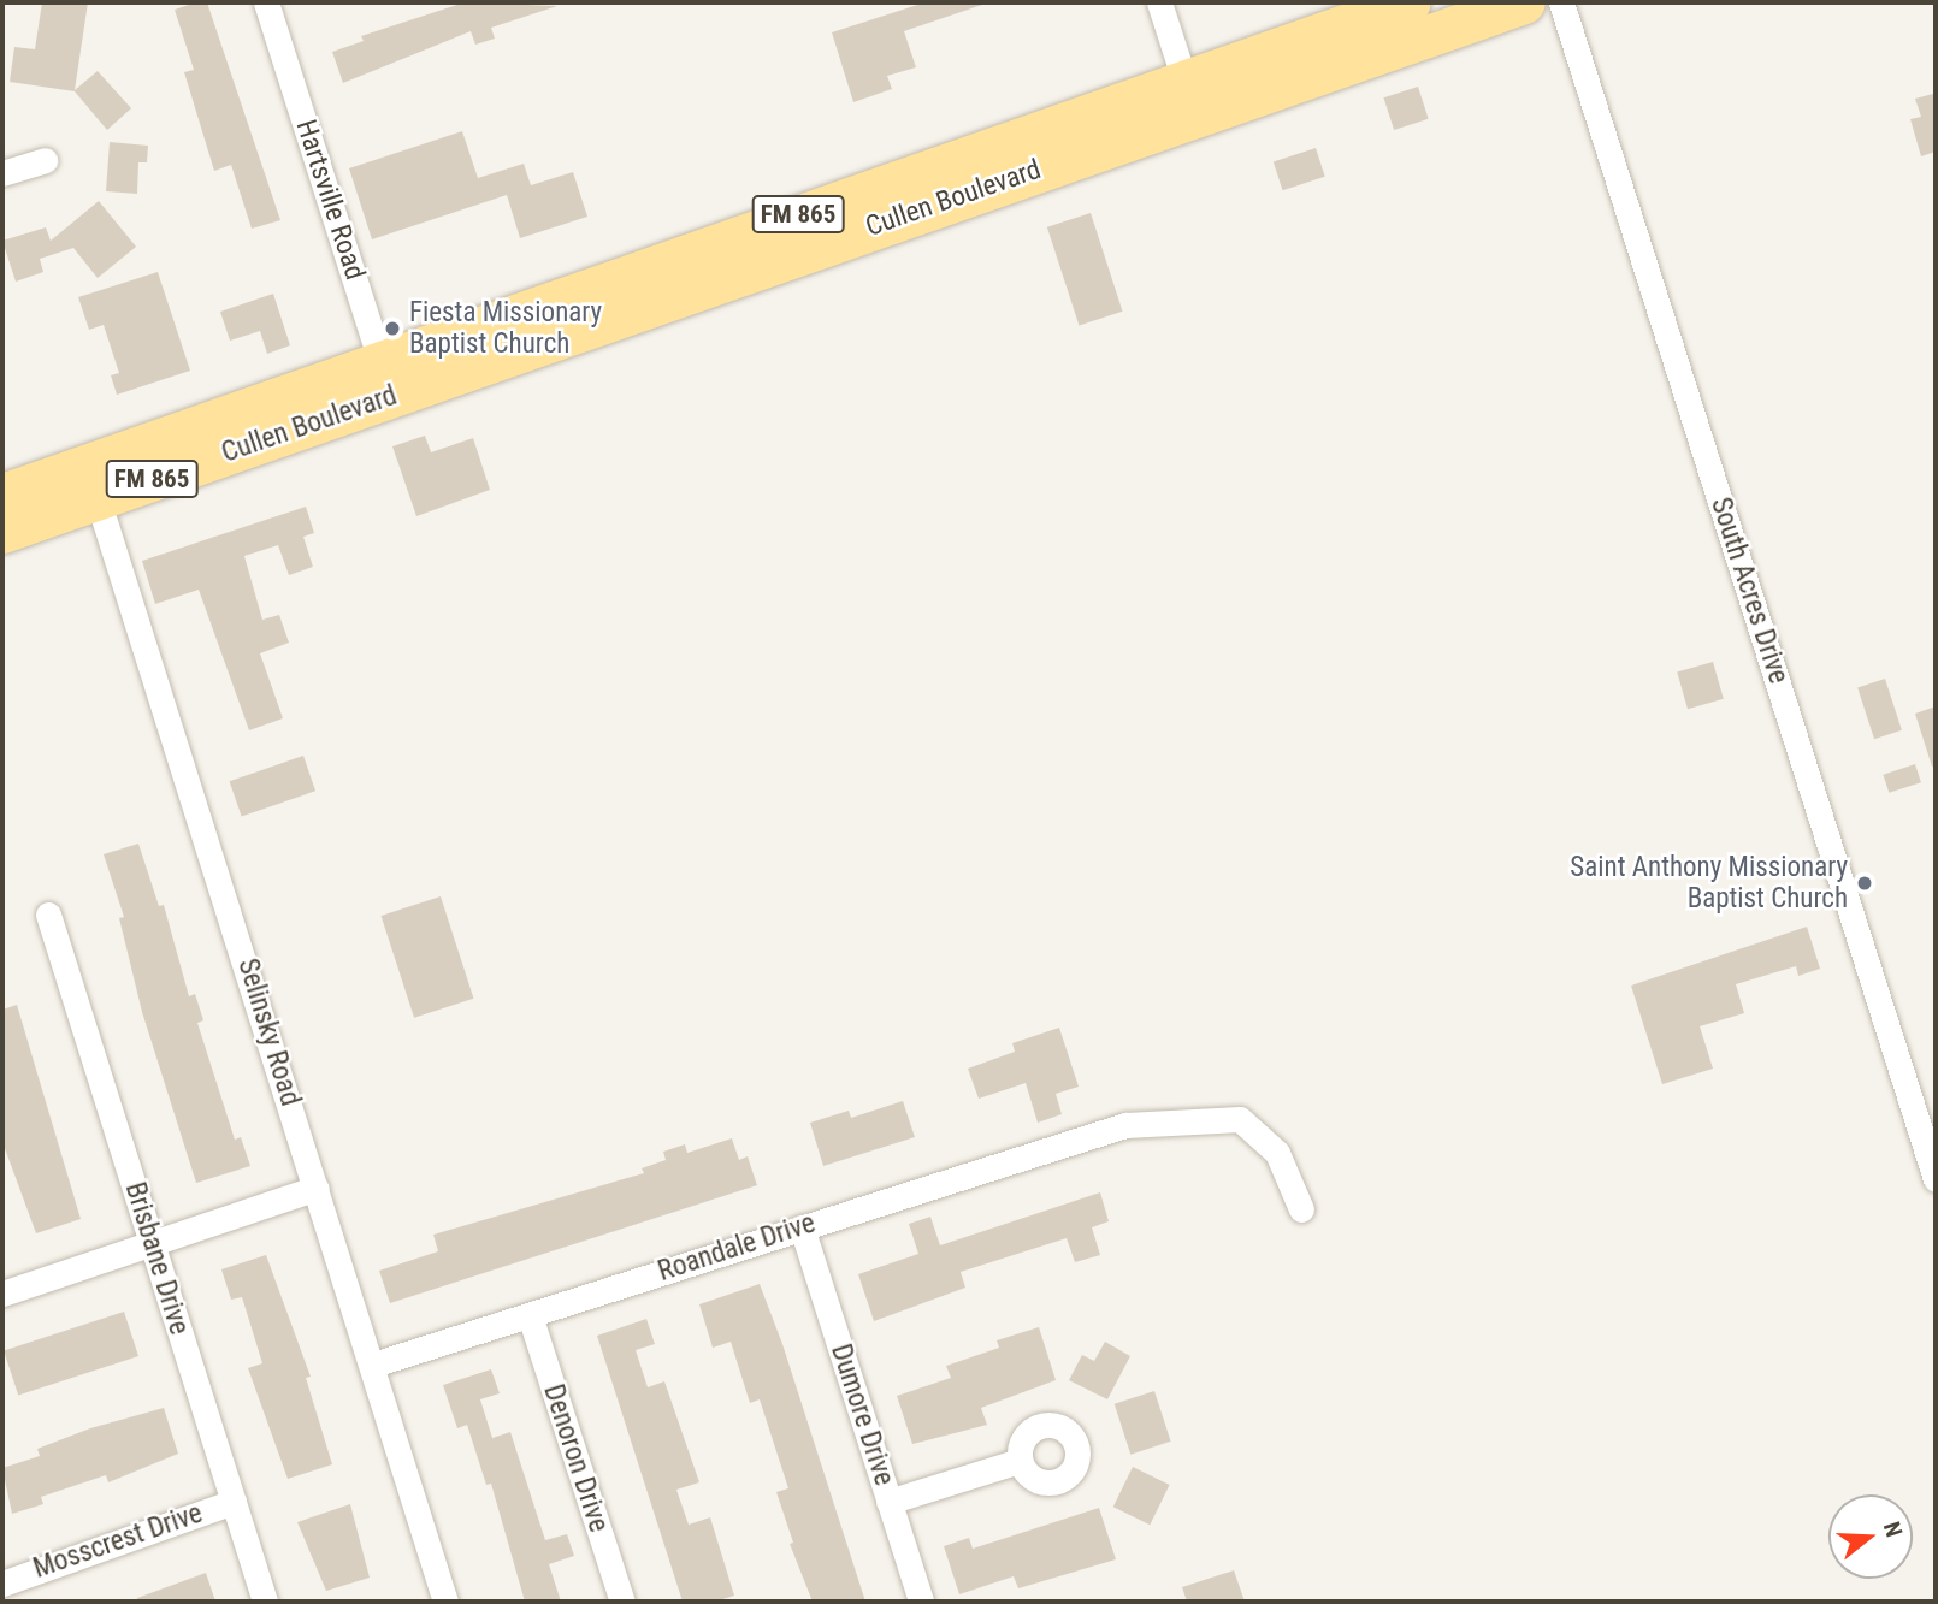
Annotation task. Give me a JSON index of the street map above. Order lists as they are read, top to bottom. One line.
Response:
{"streets":{"main road":["Cullen Boulevard","FM 865"],"street":["Hartsville Road","South Acres Drive","Selinsky Road","Roandale Drive","Brisbane Drive","Dumore Drive","Denoron Drive","Mosscrest Drive"]},"crossings":[["Cullen Boulevard","Hartsville Road"],["Cullen Boulevard","Selinsky Road"],["Selinsky Road","Roandale Drive"],["Roandale Drive","Dumore Drive"],["Roandale Drive","Denoron Drive"],["Brisbane Drive","Mosscrest Drive"]],"places":["Fiesta Missionary Baptist Church","Saint Anthony Missionary Baptist Church"],"north":"right"}
